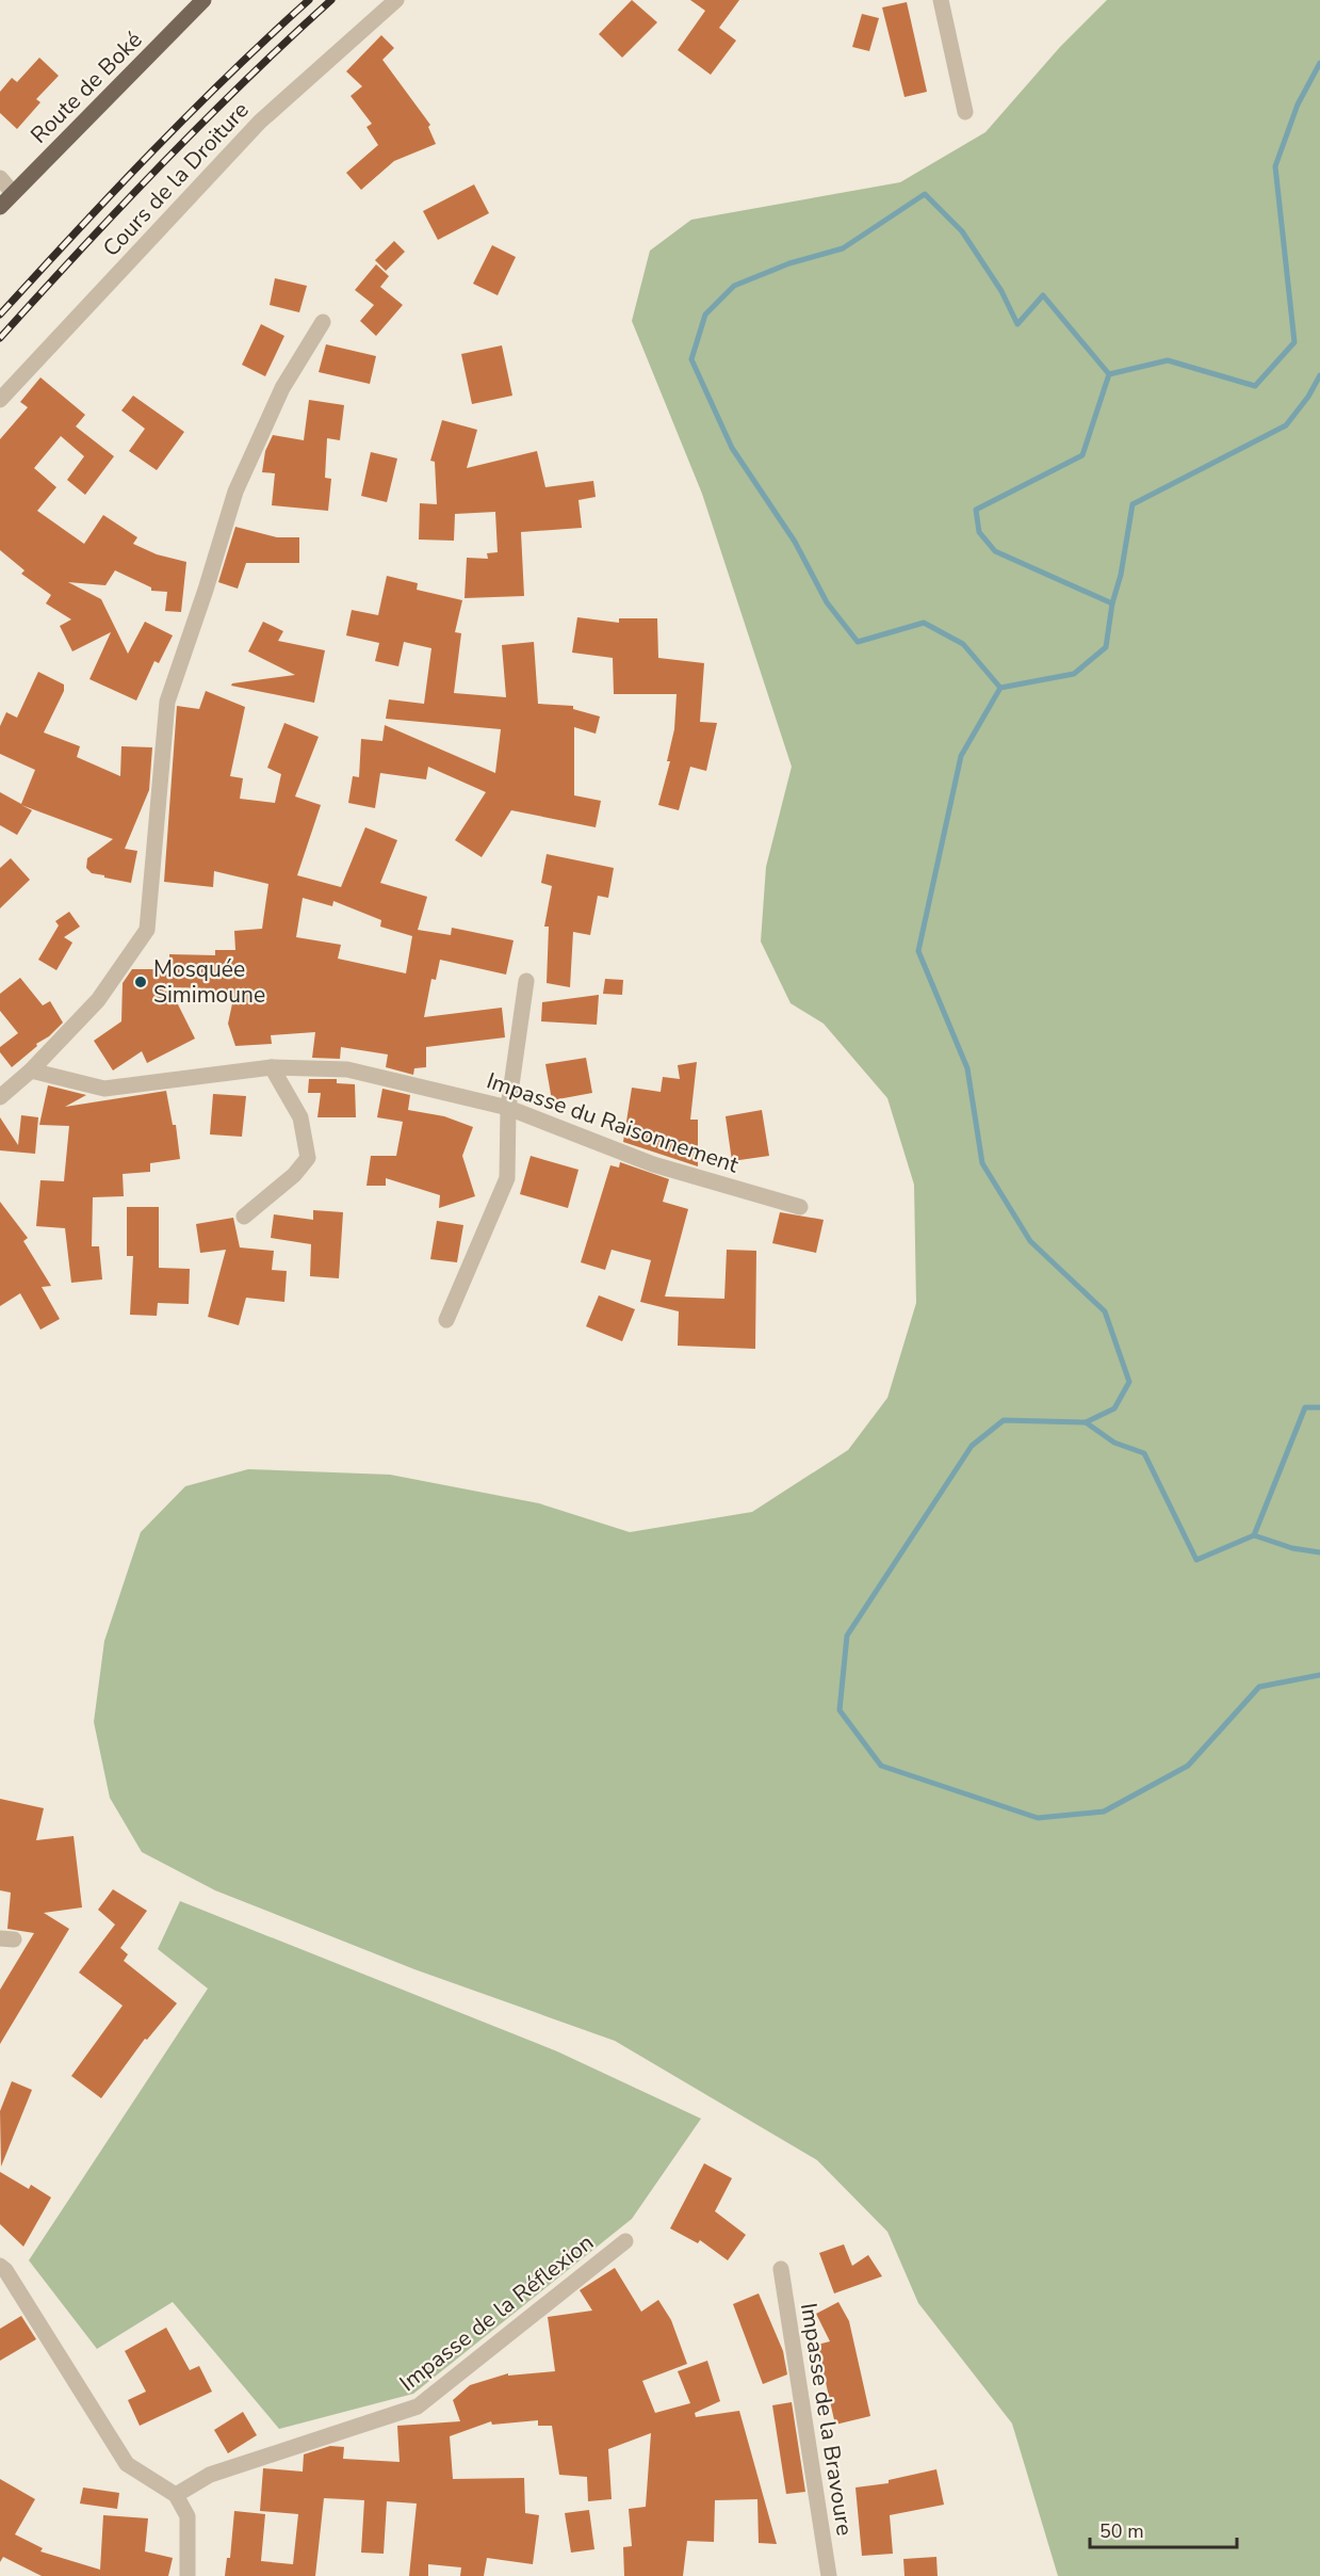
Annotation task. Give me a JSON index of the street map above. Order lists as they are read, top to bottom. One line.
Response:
{"streets":{"main road":["Route de Boké"],"street":["Cours de la Droiture","Impasse du Raisonnement","Impasse de la Réflexion","Impasse de la Bravoure"]},"places":["Mosquée Simimoune"],"scale_bar":"50 m"}
